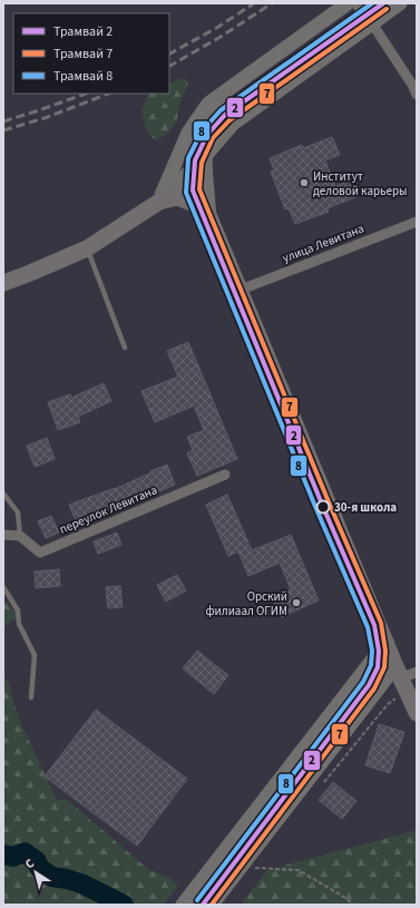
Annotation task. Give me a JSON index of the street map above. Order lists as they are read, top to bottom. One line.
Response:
{"streets":{"street":["улица Левитана","переулок Левитана"]},"places":["Институт деловой карьеры","30-я школа","Орский филиаал ОГИМ"],"lines":["tram line 2","tram line 8","tram line 7"],"legend":["Трамвай 2","Трамвай 7","Трамвай 8"],"north":"top left"}
